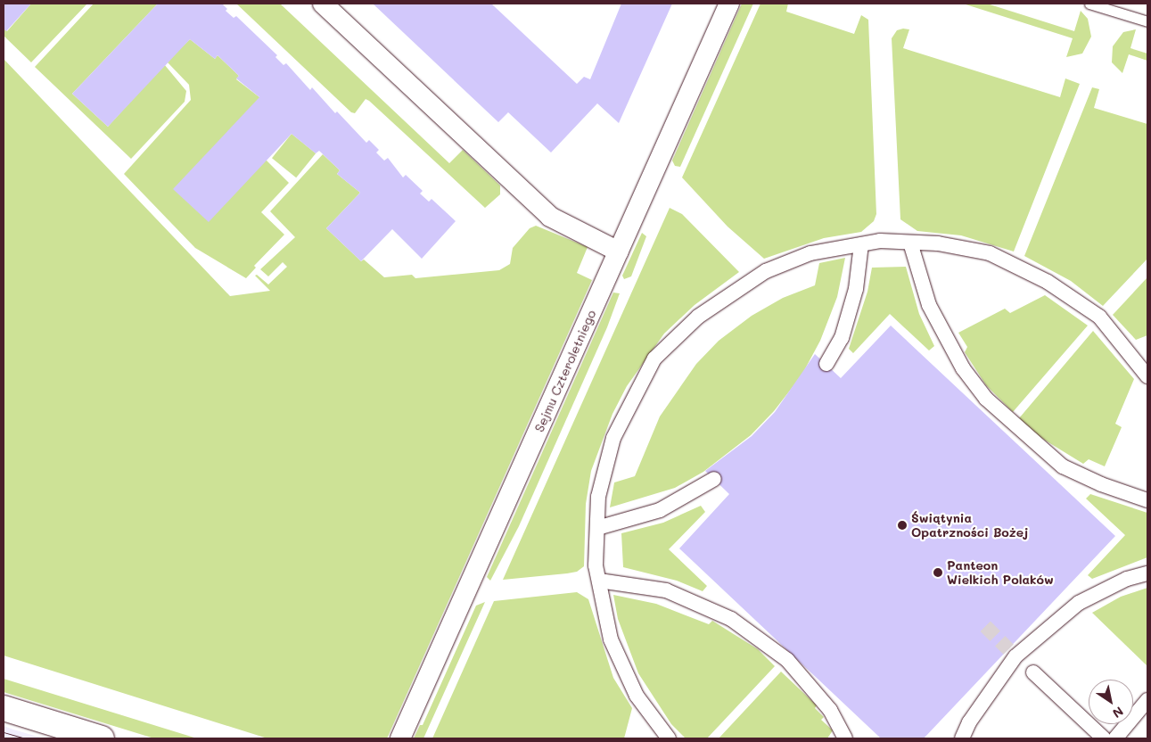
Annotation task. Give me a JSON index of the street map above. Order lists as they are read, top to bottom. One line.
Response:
{"streets":{"street":["Sejmu Czteroletniego"]},"places":["Świątynia Opatrzności Bożej","Panteon Wielkich Polaków"],"north":"bottom right"}
